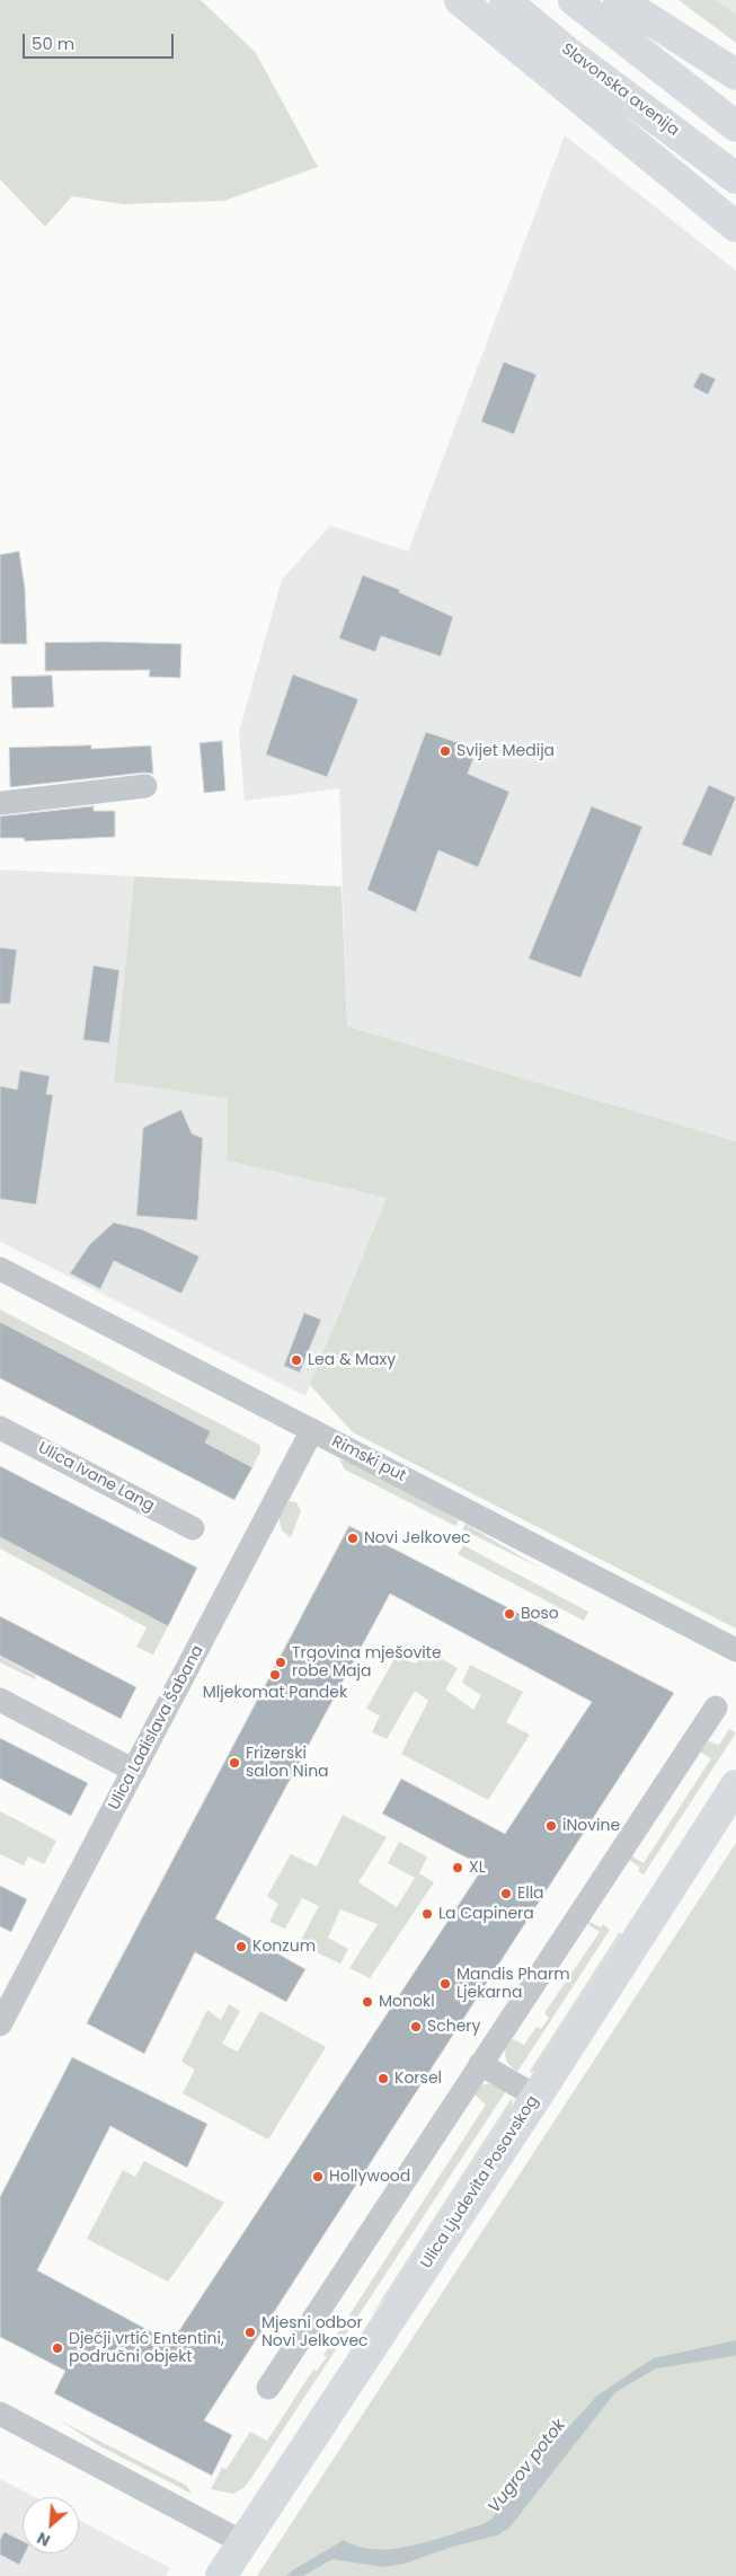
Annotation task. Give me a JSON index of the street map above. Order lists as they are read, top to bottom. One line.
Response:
{"streets":{"main road":["Slavonska avenija","Ulica Ljudevita Posavskog"],"street":["Rimski put","Ulica Ivane Lang","Ulica Ladislava Šabana"]},"crossings":[["Rimski put","Ulica Ladislava Šabana"]],"water":["Vugrov potok"],"places":["Svijet Medija","Lea & Maxy","Novi Jelkovec","Boso","Trgovina mješovite robe Maja","Mljekomat Pandek","Frizerski salon Nina","iNovine","XL","Ella","La Capinera","Konzum","Mandis Pharm Ljekarna","Monokl","Schery","Korsel","Hollywood","Mjesni odbor Novi Jelkovec","Dječji vrtić Ententini, područni objekt"],"scale_bar":"50 m","north":"bottom left"}
